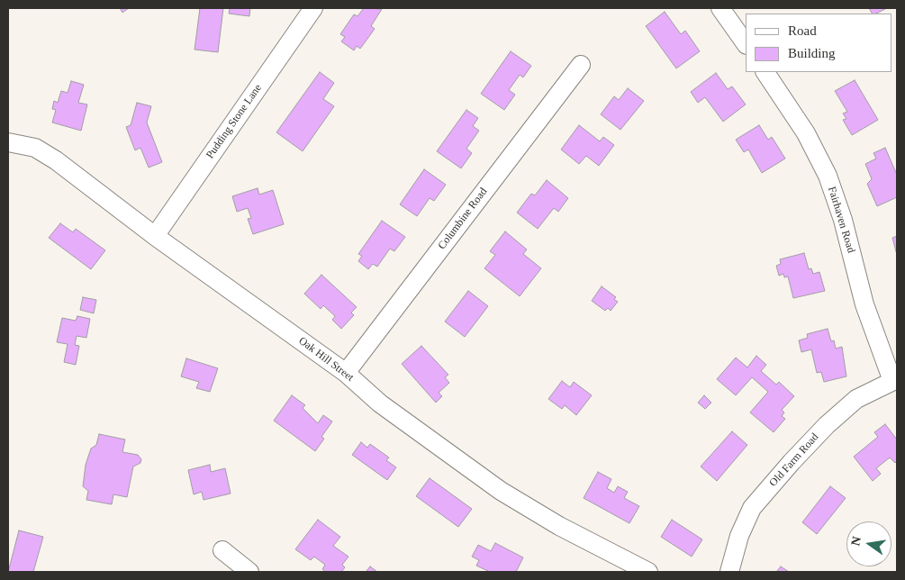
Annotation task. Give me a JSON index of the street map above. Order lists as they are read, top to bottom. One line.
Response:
{"streets":{"street":["Pudding Stone Lane","Columbine Road","Fairhaven Road","Oak Hill Street","Old Farm Road"]},"crossings":[["Pudding Stone Lane","Oak Hill Street"],["Columbine Road","Oak Hill Street"],["Fairhaven Road","Old Farm Road"]],"legend":["Road","Building"],"north":"left"}
